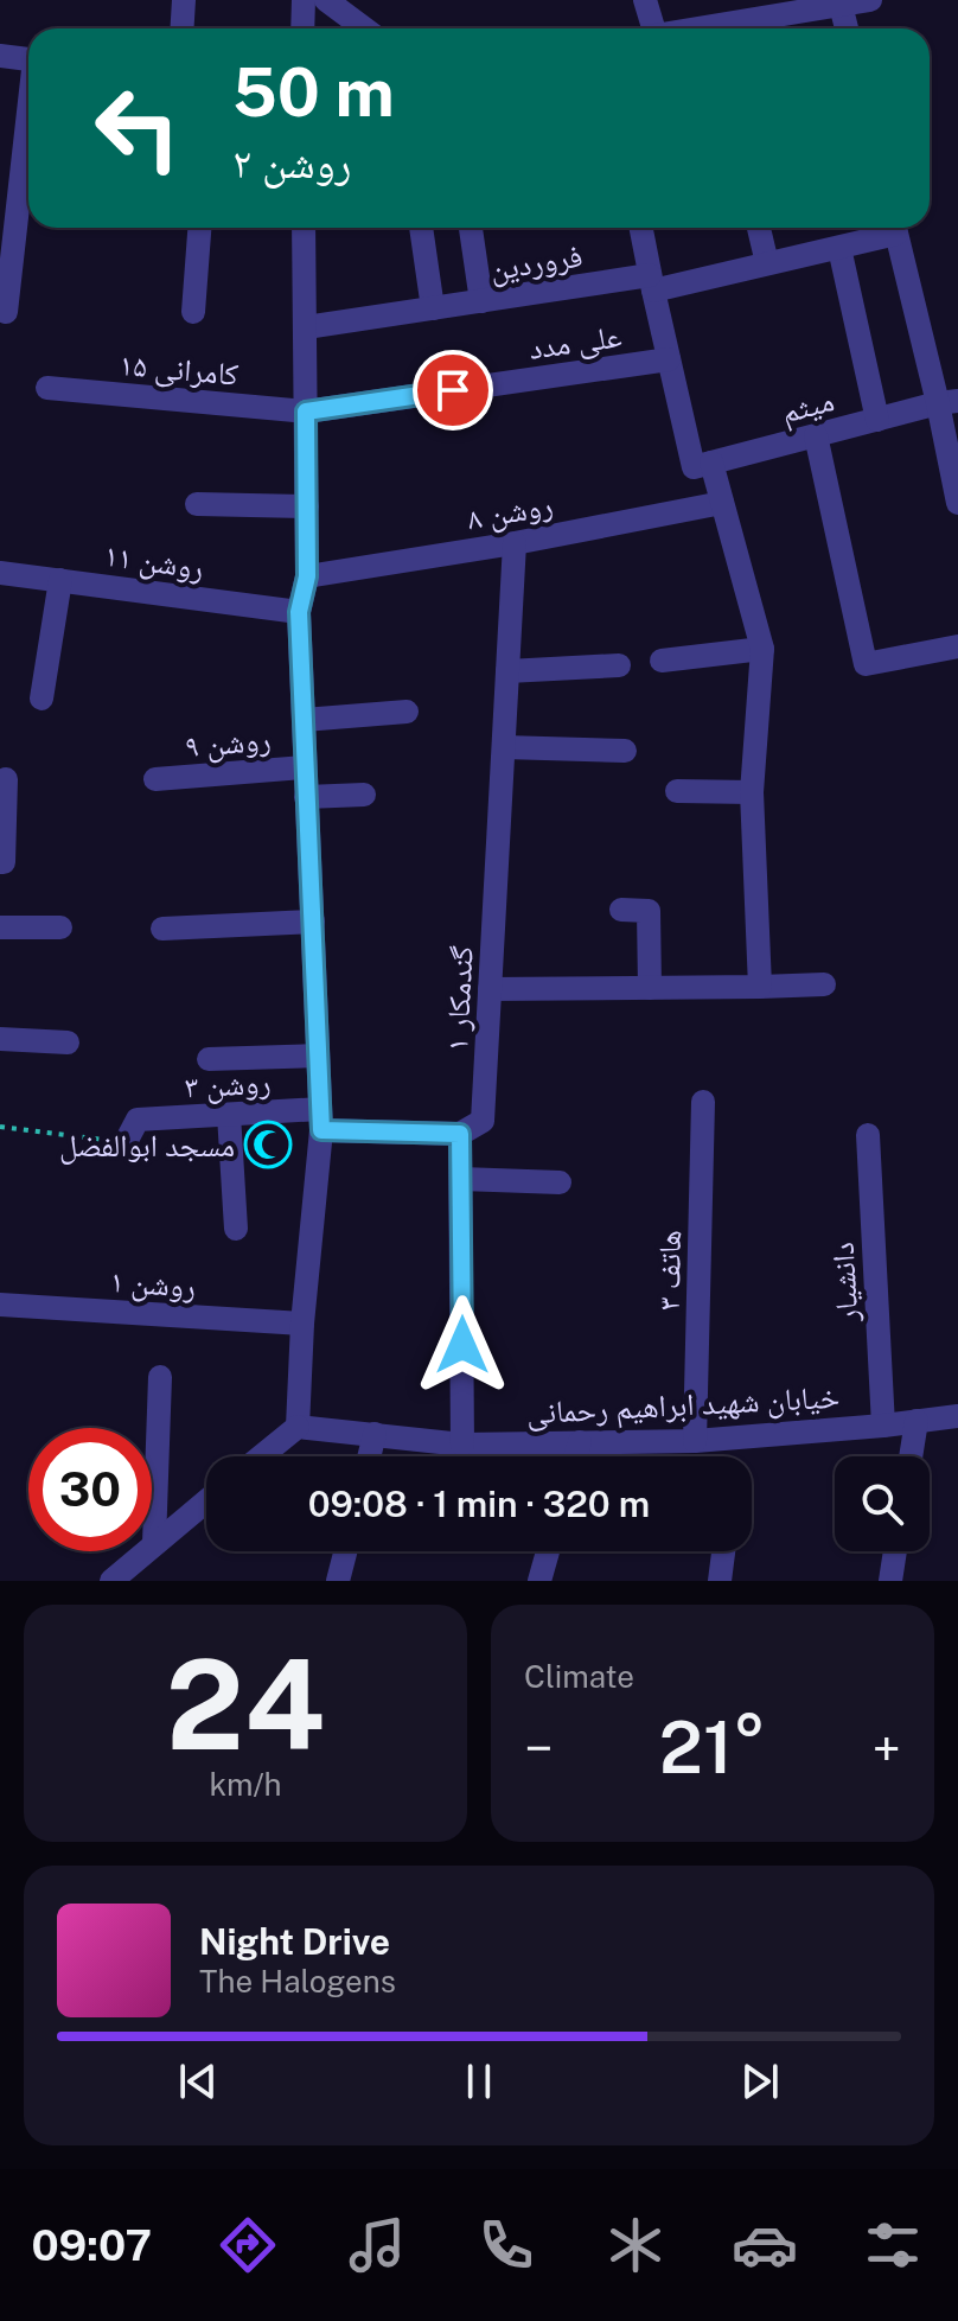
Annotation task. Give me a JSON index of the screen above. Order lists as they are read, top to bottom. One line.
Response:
{"streets":{"street":["فروردین","علی مدد","کامرانی ۱۵","میثم","روشن ۸","روشن ۱۱","روشن ۹","گندمکار ۱","روشن ۳","هاتف ۳","دانشیار","روشن ۱","خیابان شهید ابراهیم رحمانی"]},"crossings":[["علی مدد","کامرانی ۱۵"],["روشن ۸","گندمکار ۱"],["گندمکار ۱","روشن ۳"],["هاتف ۳","خیابان شهید ابراهیم رحمانی"],["دانشیار","خیابان شهید ابراهیم رحمانی"]],"places":{"mosque":["مسجد ابوالفضل"]},"page":{"turn":["50 m","روشن ۲"],"limit":"30","trip":"09:08 · 1 min · 320 m","tile":[["24","km/h"],"Climate"],"heat":["−","21°","+"],"song":["Night Drive","The Halogens"],"tabs":"09:07"}}
